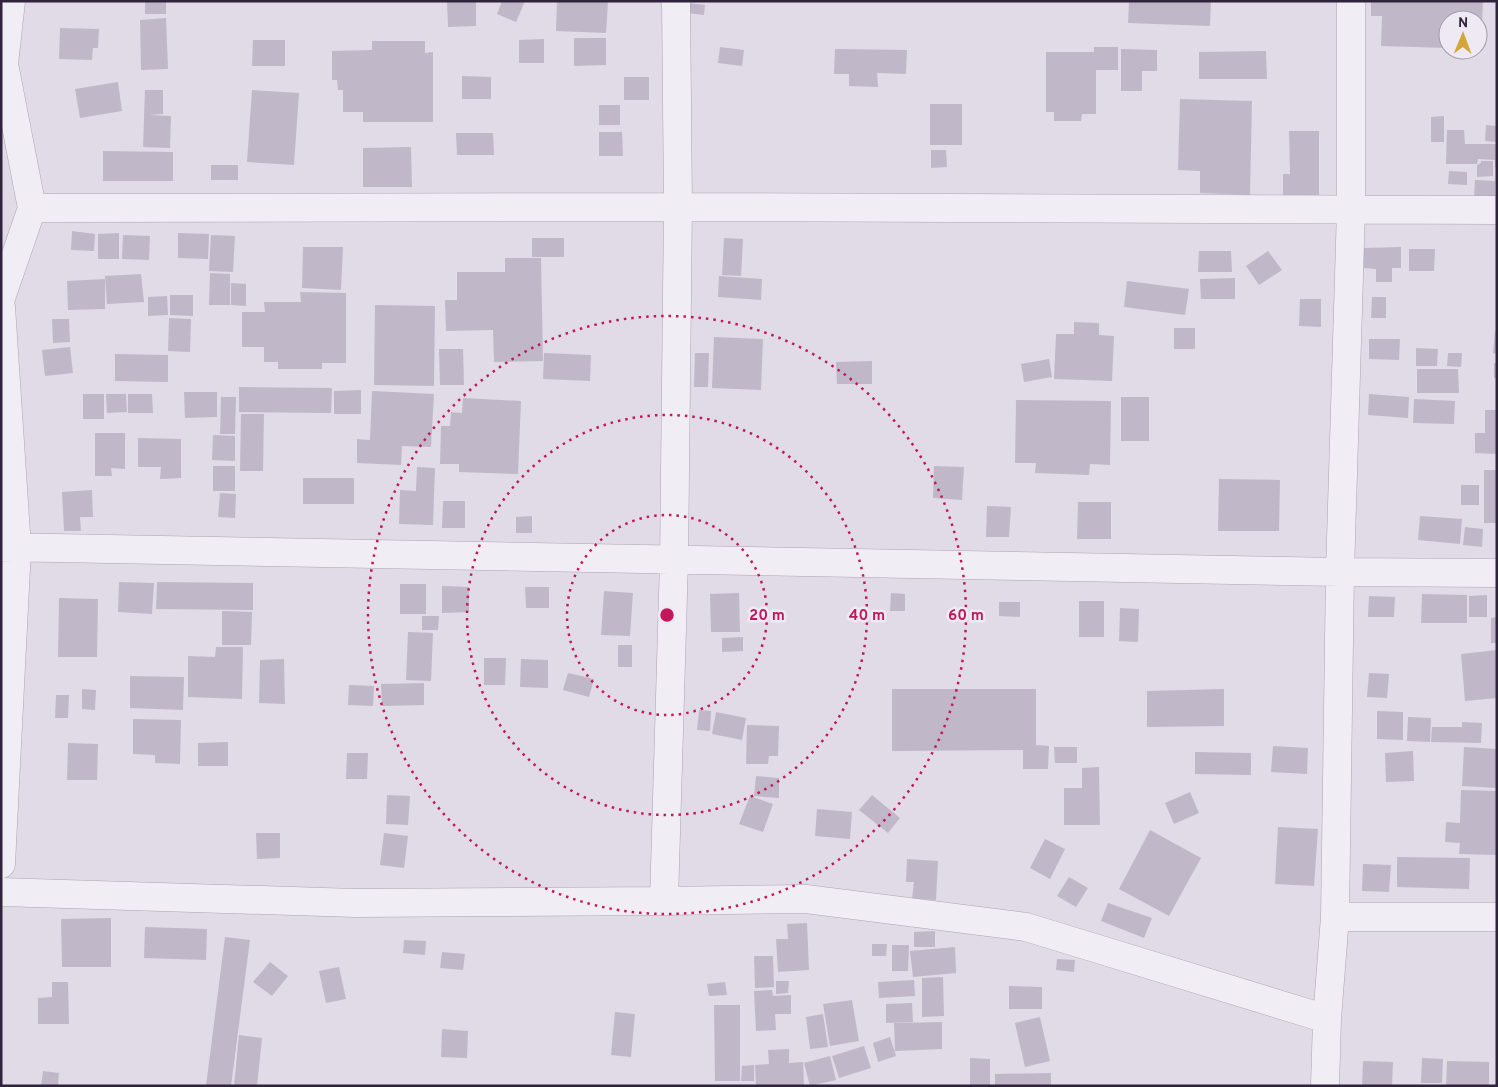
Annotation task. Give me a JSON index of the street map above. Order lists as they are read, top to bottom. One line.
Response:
{"north":"top","rings":["20 m","40 m","60 m"]}
